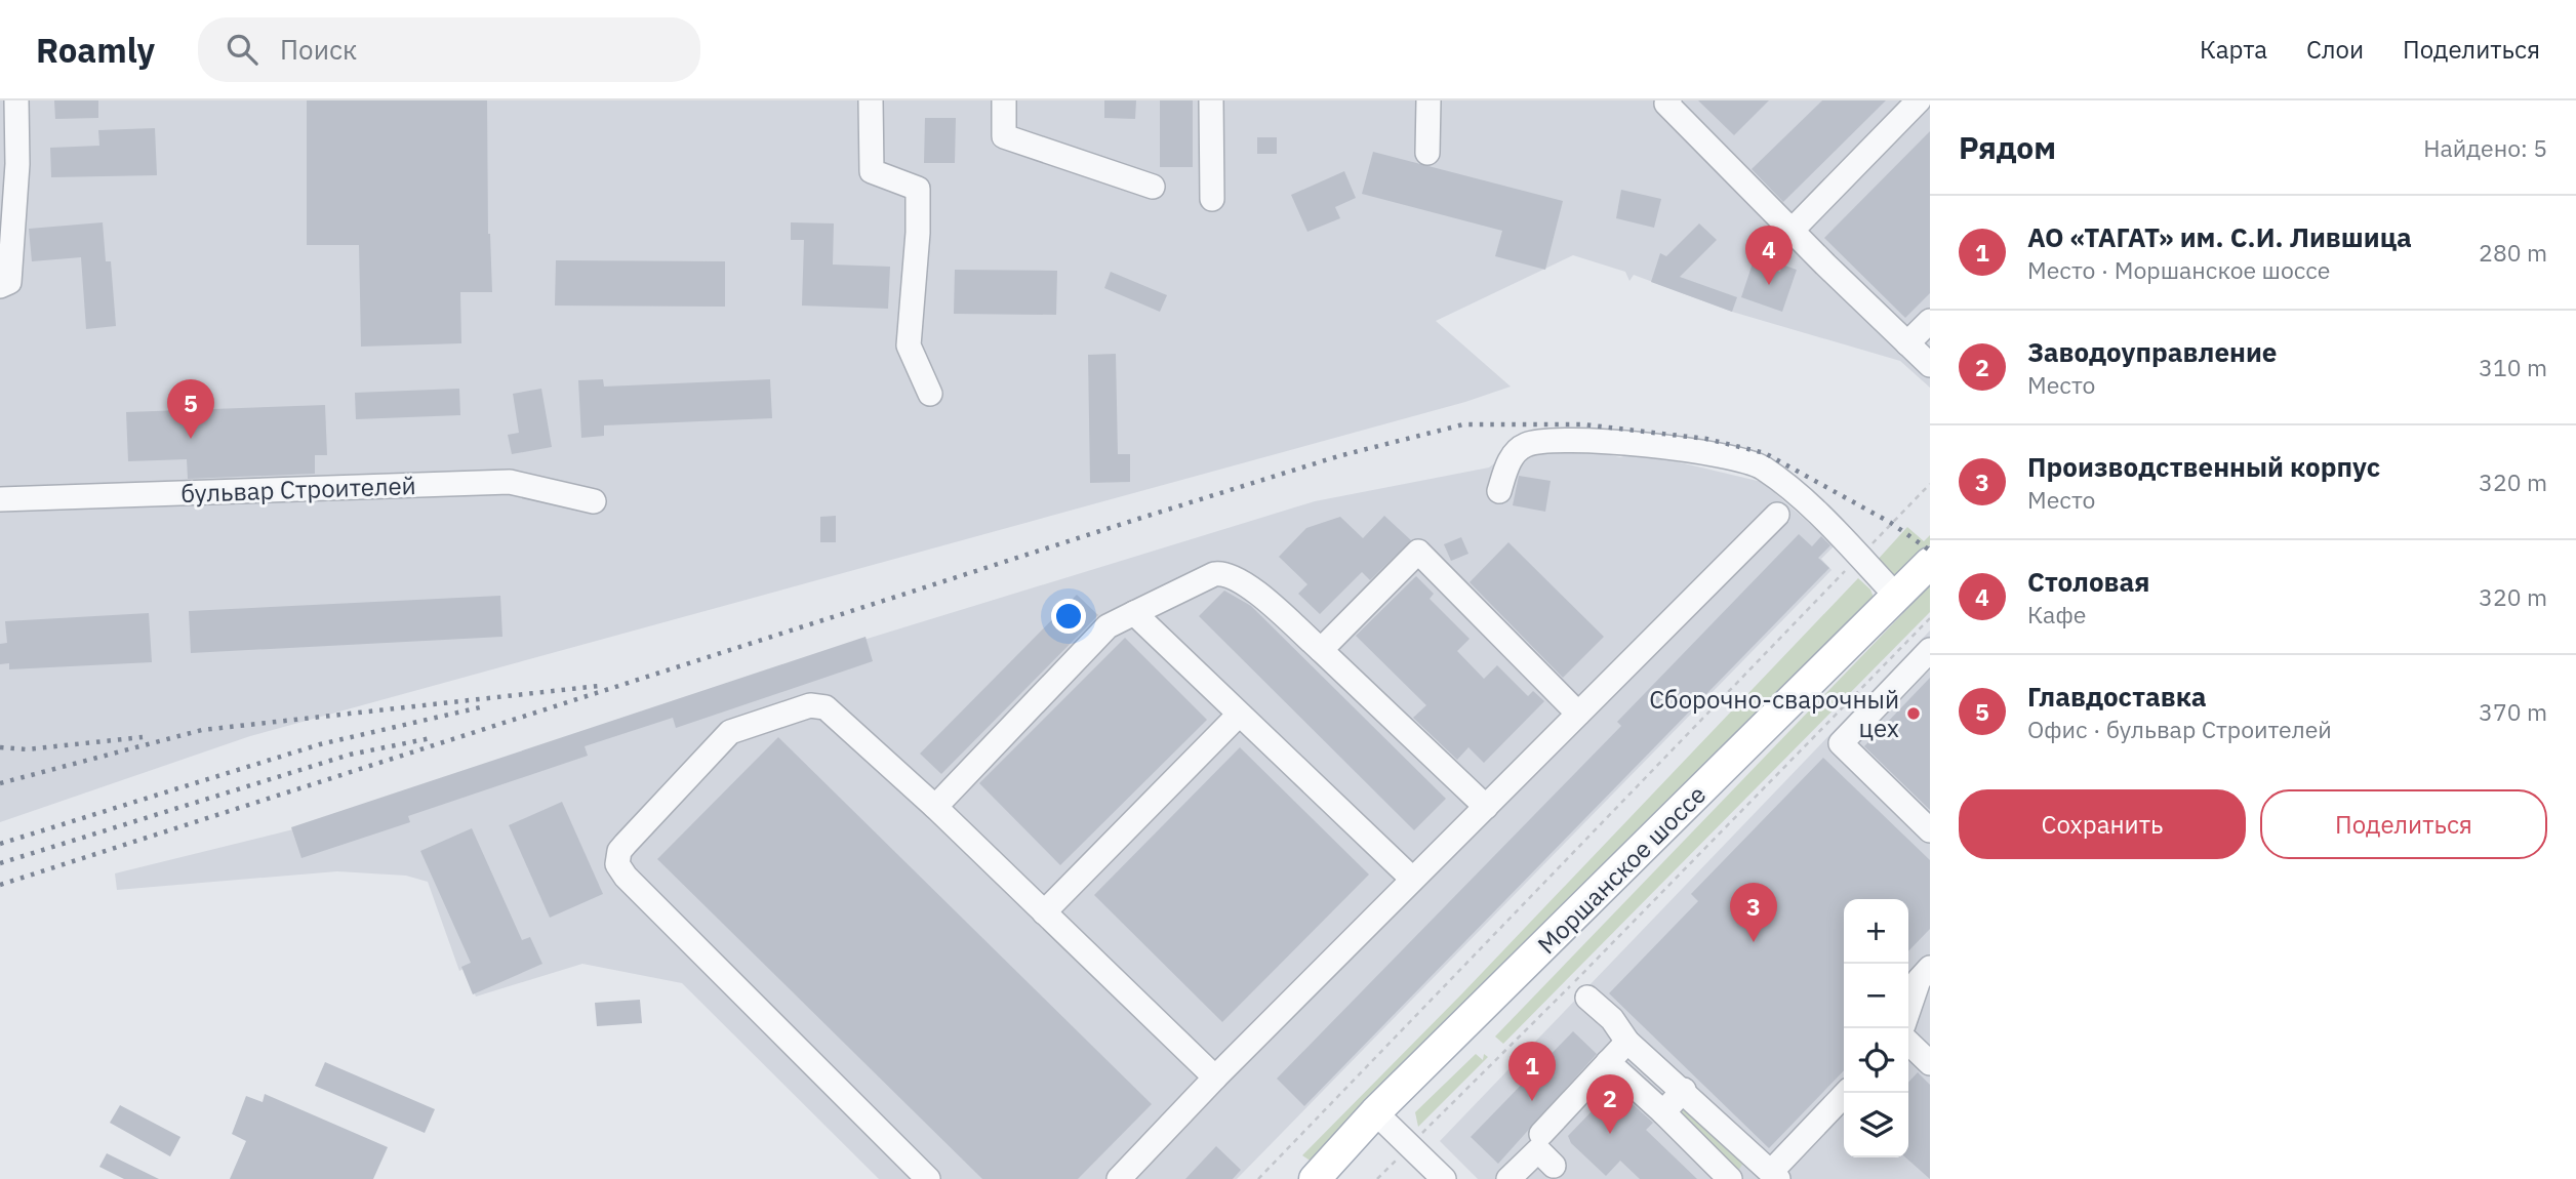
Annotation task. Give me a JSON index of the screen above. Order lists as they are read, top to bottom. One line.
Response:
{"streets":{"main road":["Моршанское шоссе"],"street":["бульвар Строителей"]},"places":["Сборочно-сварочный цех"],"page":{"header":"Roamly","search":"Поиск","nav":["Карта","Слои","Поделиться"],"heading":["Рядом","Найдено: 5"],"list":[{"mark":"1","name":"АО «ТАГАТ» им. С.И. Лившица","note":"Место · Моршанское шоссе","value":"280 m"},{"mark":"2","name":"Заводоуправление","note":"Место","value":"310 m"},{"mark":"3","name":"Производственный корпус","note":"Место","value":"320 m"},{"mark":"4","name":"Столовая","note":"Кафе","value":"320 m"},{"mark":"5","name":"Главдоставка","note":"Офис · бульвар Строителей","value":"370 m"}],"pins":["4","5","3","1","2"],"buttons":["Сохранить","Поделиться"],"map_buttons":["+","−"]}}
